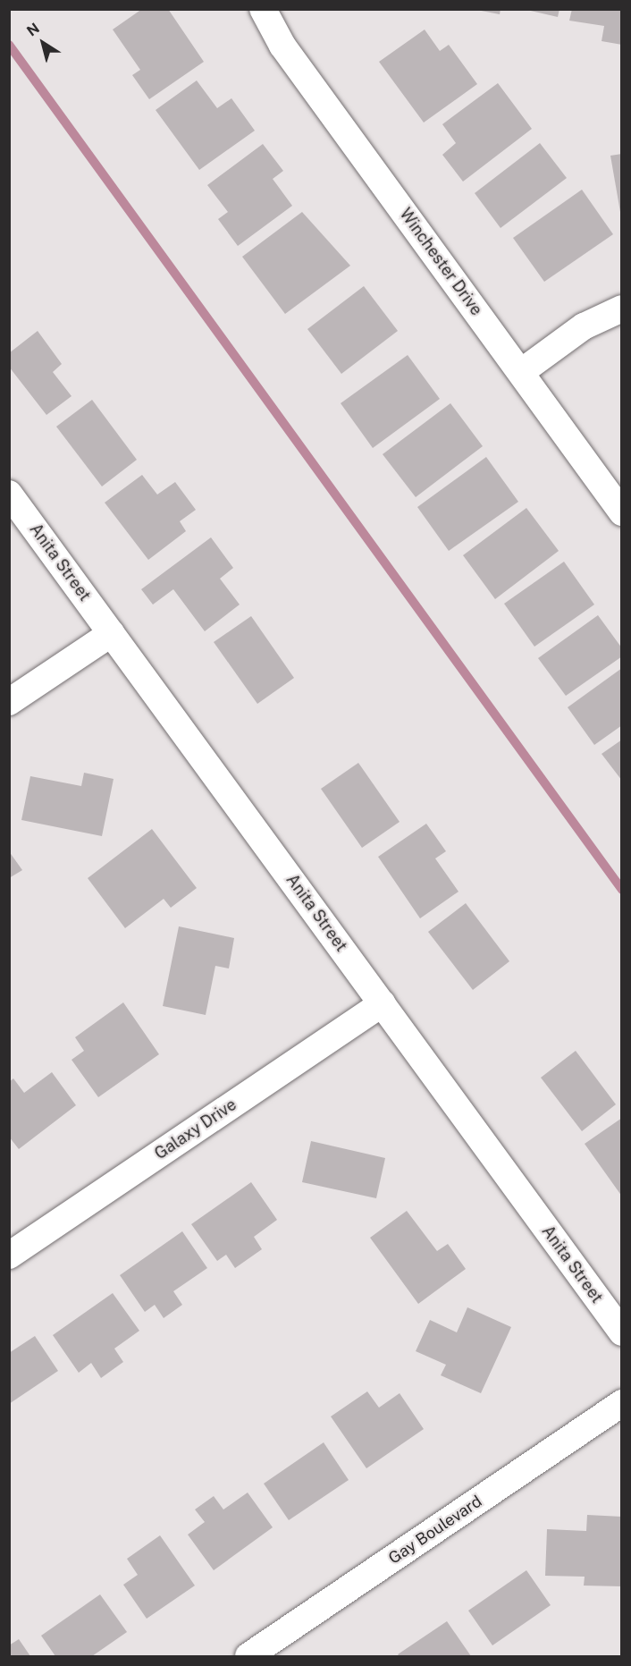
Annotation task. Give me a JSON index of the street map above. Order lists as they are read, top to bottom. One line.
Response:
{"streets":{"street":["Winchester Drive","Anita Street","Galaxy Drive","Gay Boulevard"]},"crossings":[["Anita Street","Galaxy Drive"]],"north":"top left"}
